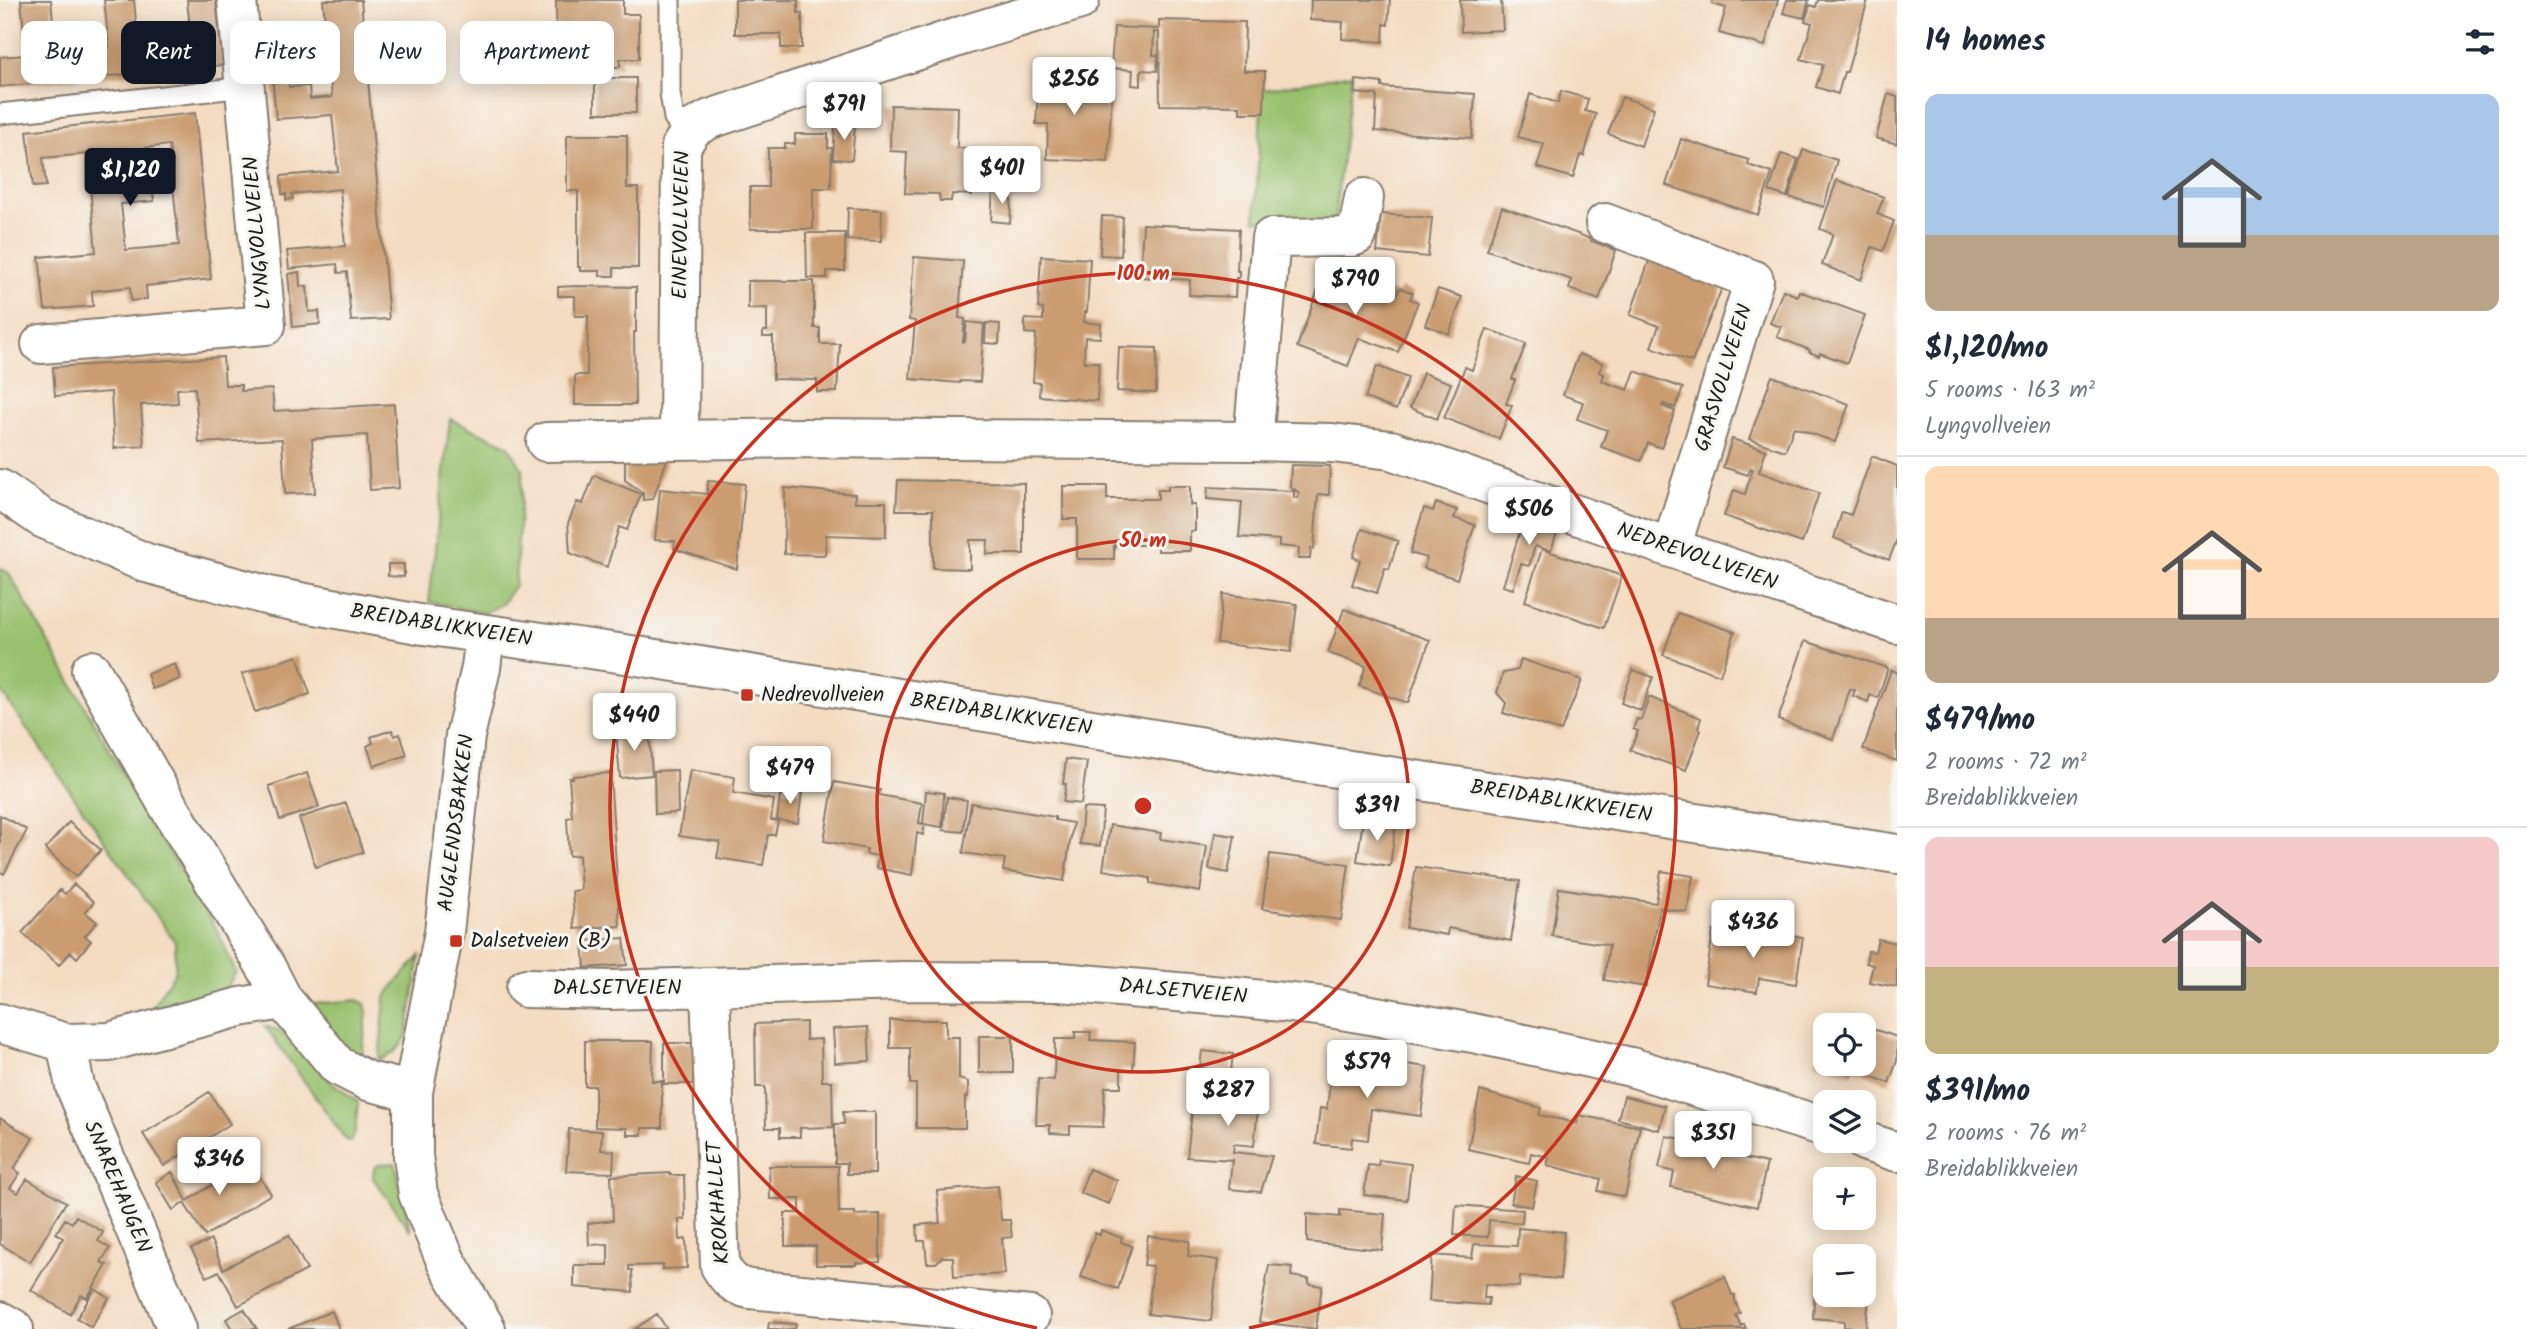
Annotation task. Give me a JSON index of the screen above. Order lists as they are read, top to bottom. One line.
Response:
{"streets":{"street":["EINEVOLLVEIEN","LYNGVOLLVEIEN","GRASVOLLVEIEN","NEDREVOLLVEIEN","BREIDABLIKKVEIEN","AUGLENDSBAKKEN","DALSETVEIEN","SNAREHAUGEN","KROKHALLET"]},"crossings":[["EINEVOLLVEIEN","NEDREVOLLVEIEN"],["GRASVOLLVEIEN","NEDREVOLLVEIEN"],["BREIDABLIKKVEIEN","AUGLENDSBAKKEN"],["DALSETVEIEN","KROKHALLET"]],"places":{"transit":["Nedrevollveien","Dalsetveien (B)"]},"page":{"heading":"14 homes","chip":["Buy","Rent","Filters","New","Apartment"],"price":["$256","$791","$401","$1,120","$790","$506","$440","$479","$391","$436","$579","$287","$351","$346"],"list":[{"name":"$1,120/mo","note":"5 rooms · 163 m² · Lyngvollveien"},{"name":"$479/mo","note":"2 rooms · 72 m² · Breidablikkveien"},{"name":"$391/mo","note":"2 rooms · 76 m² · Breidablikkveien"}],"map_buttons":["+","−"]},"rings":["100 m","50 m"]}
